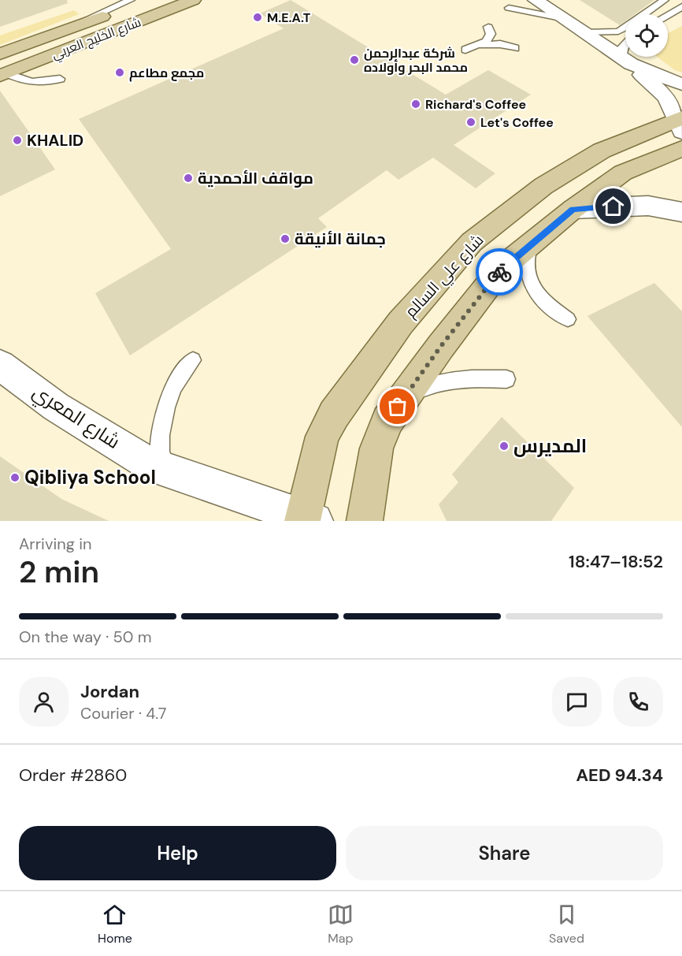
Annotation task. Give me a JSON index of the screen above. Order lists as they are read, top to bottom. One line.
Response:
{"streets":{"main road":["شارع الخليج العربي","شارع علي السالم"],"street":["شارع المعري"]},"crossings":[["شارع علي السالم","شارع المعري"]],"places":["M.E.A.T","شركة عبدالرحمن محمد البحر وأولاده","مجمع مطاعم","Richard's Coffee","Let's Coffee","KHALID","مواقف الأحمدية","جمانة الأنيقة","المديرس","Qibliya School"],"page":{"heading":["2 min","Arriving in","18:47–18:52"],"panel":["Jordan","Courier · 4.7","Order #2860","AED 94.34"],"bar":"On the way · 50 m","buttons":["Help","Share"],"tabs":["Home","Map","Saved"]}}
